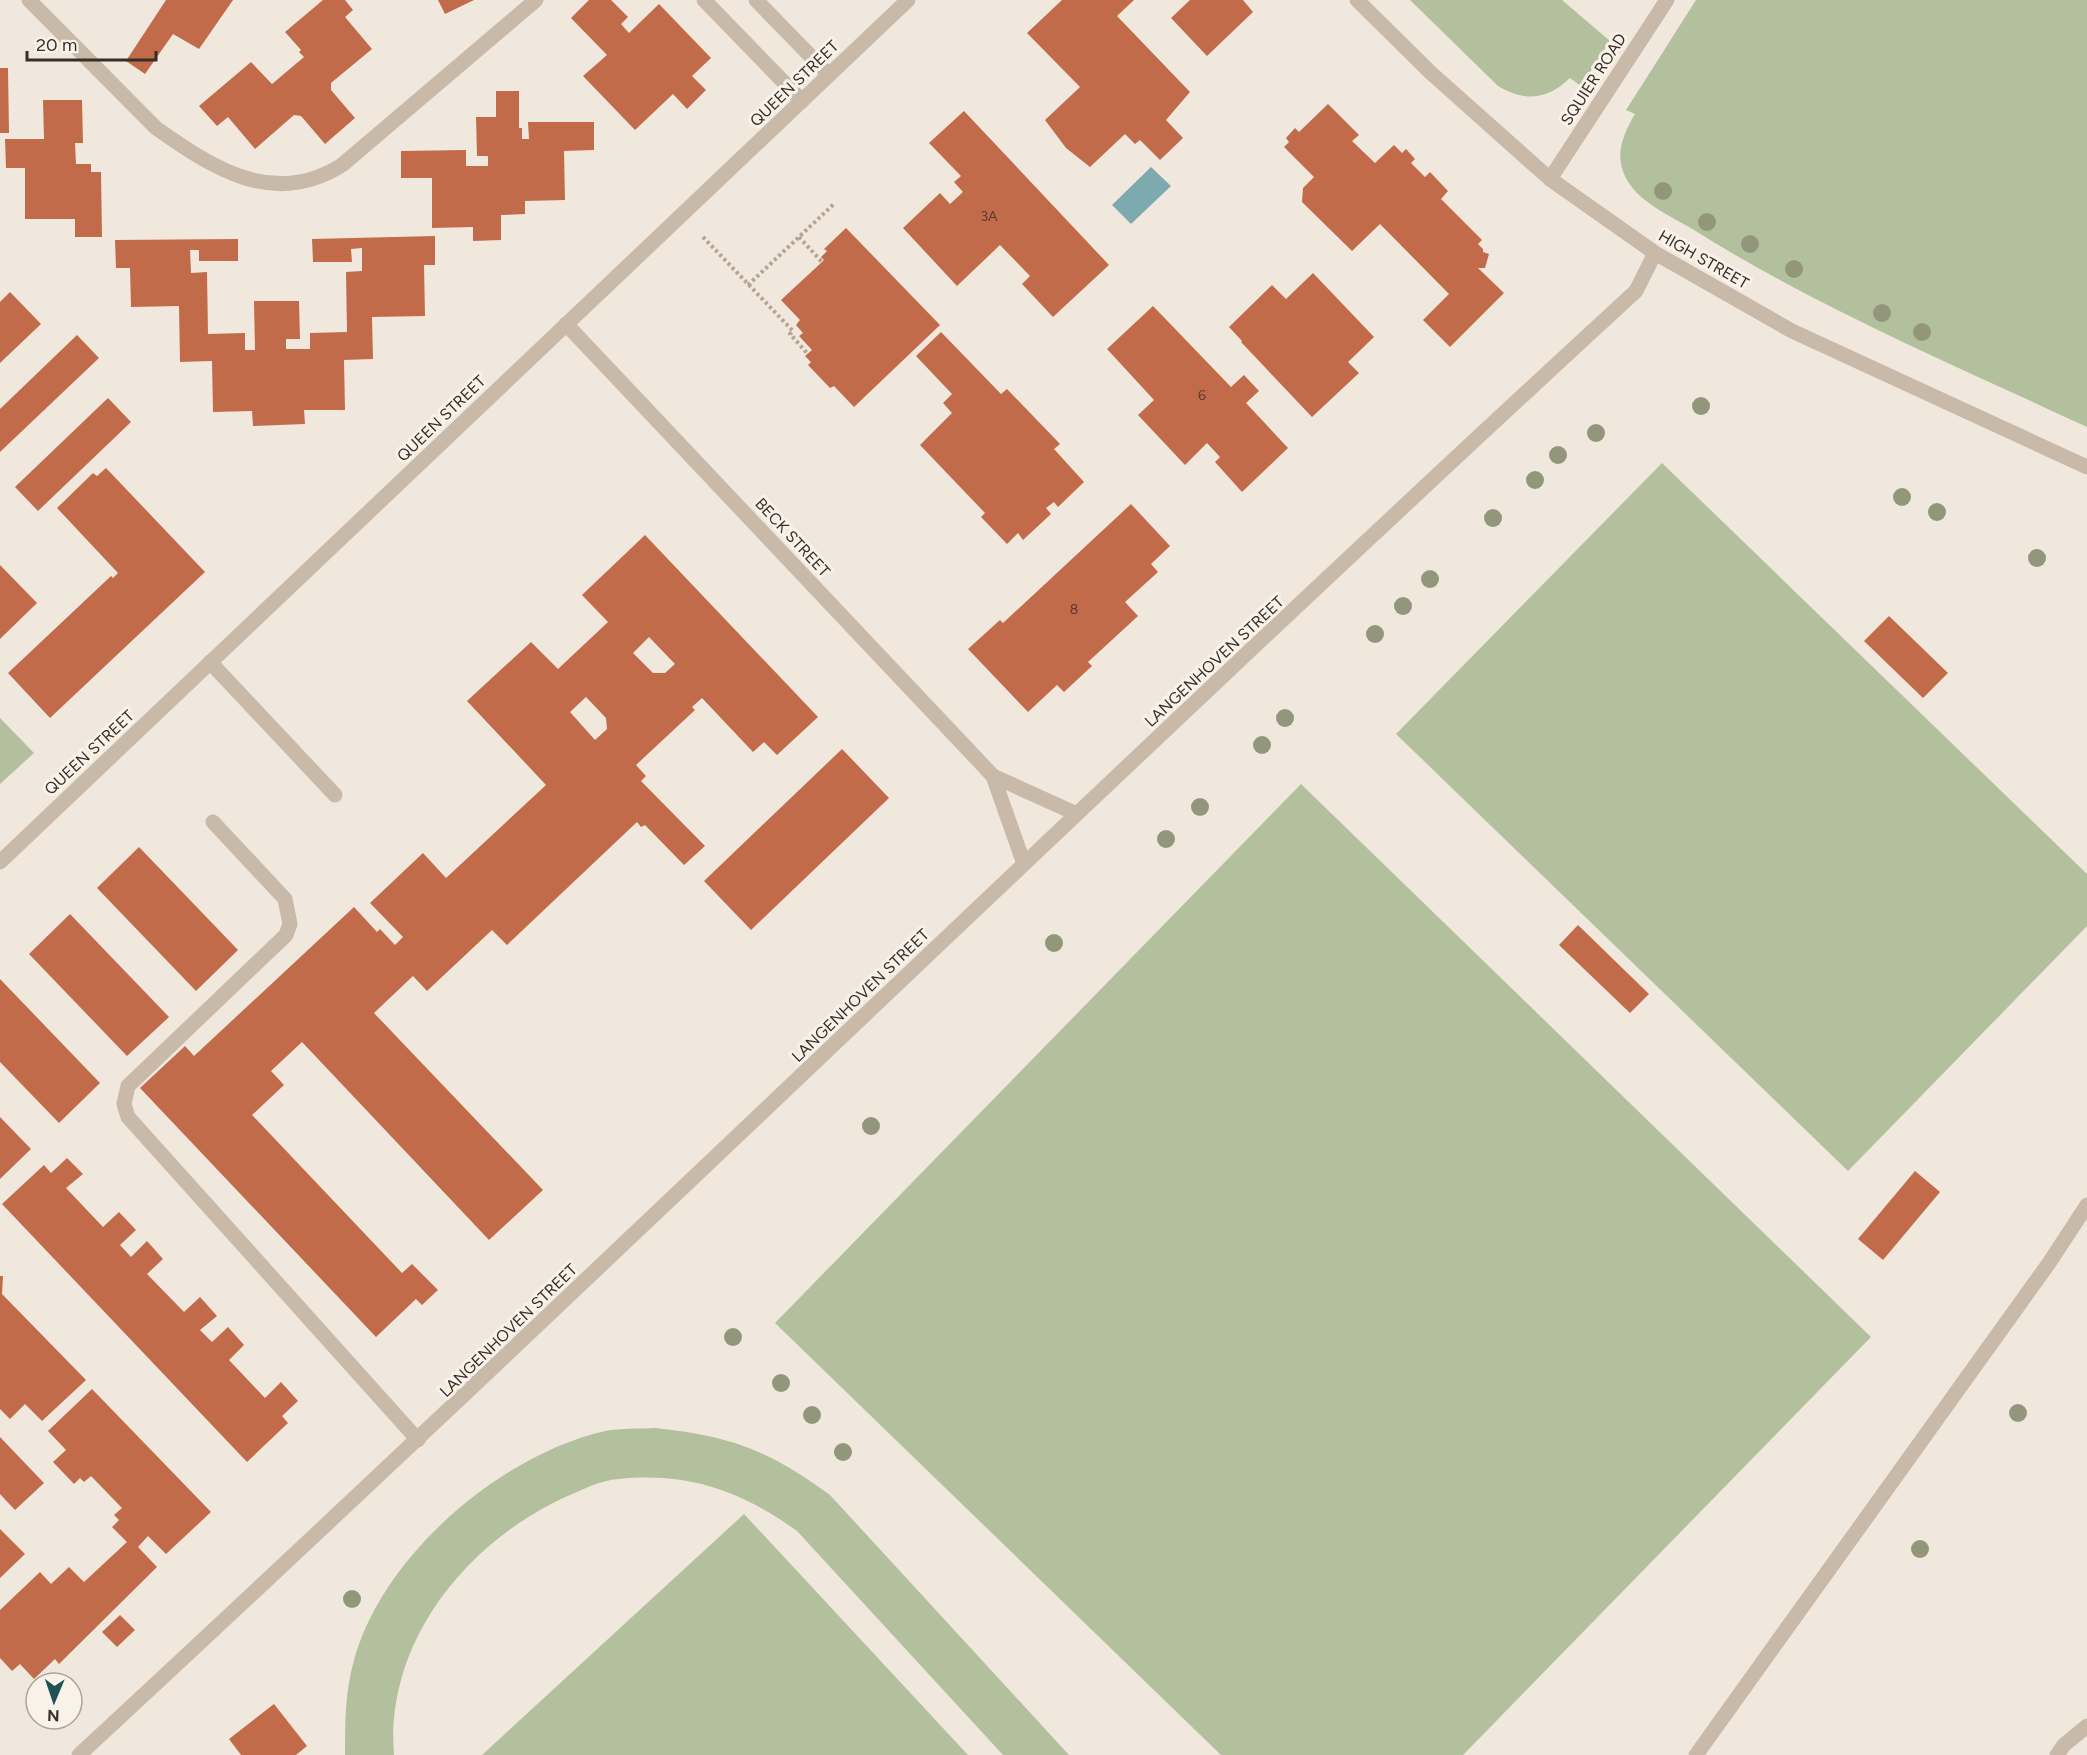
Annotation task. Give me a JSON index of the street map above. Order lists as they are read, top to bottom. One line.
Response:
{"streets":{"street":["SQUIER ROAD","QUEEN STREET","HIGH STREET","BECK STREET","LANGENHOVEN STREET"]},"crossings":[["SQUIER ROAD","HIGH STREET"],["QUEEN STREET","BECK STREET"],["HIGH STREET","LANGENHOVEN STREET"],["BECK STREET","LANGENHOVEN STREET"]],"house_numbers":["3A","6","8"],"scale_bar":"20 m","north":"bottom"}
